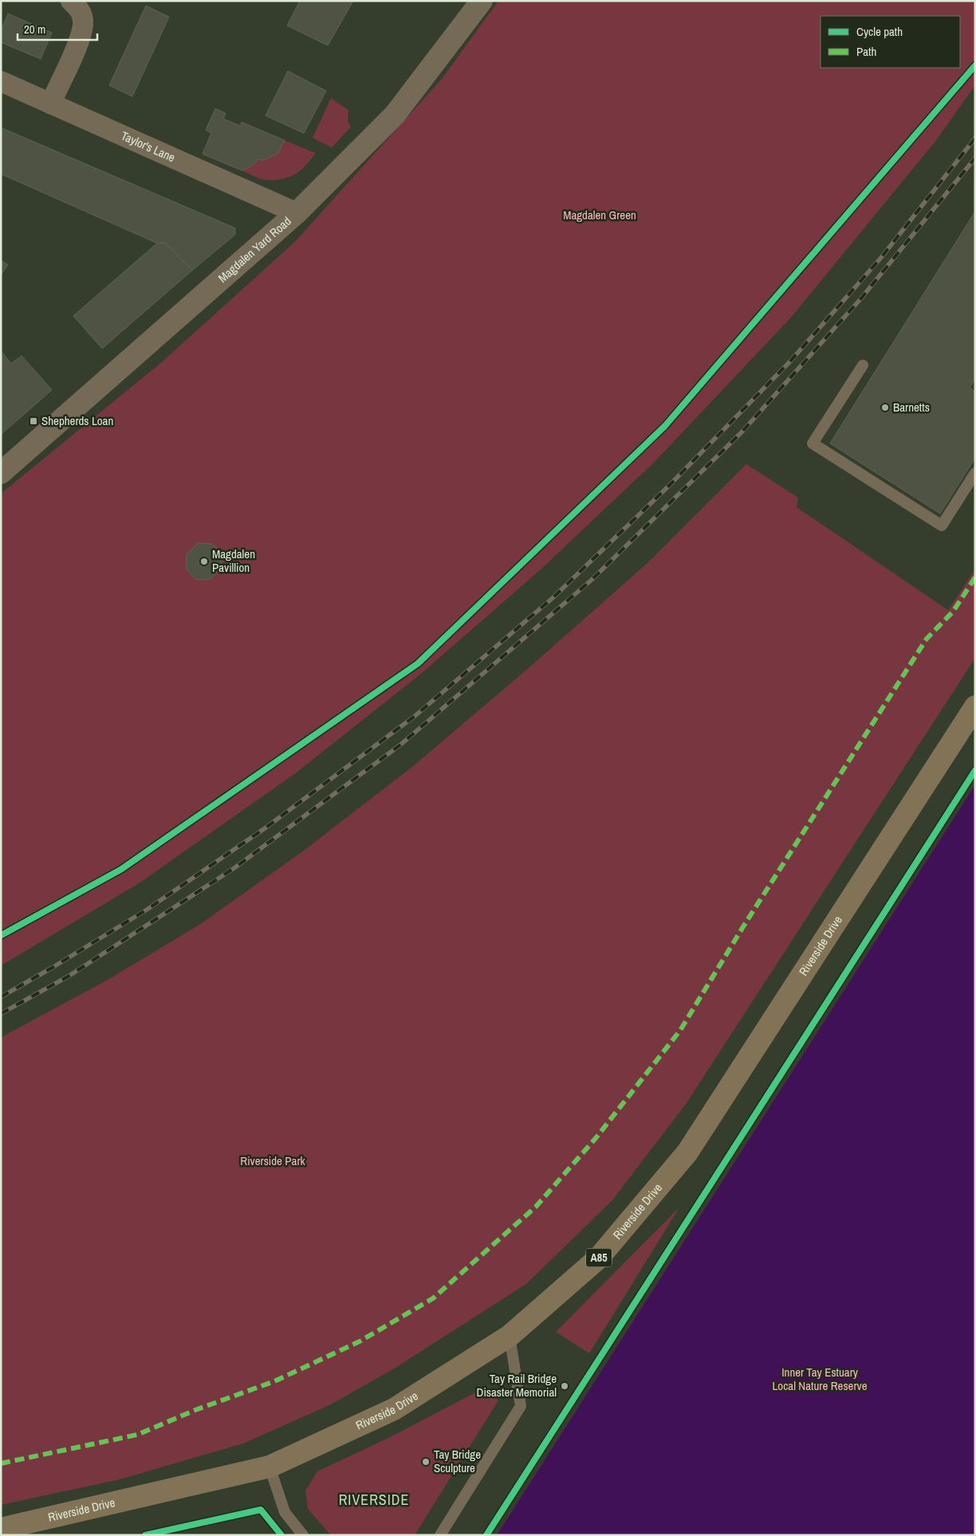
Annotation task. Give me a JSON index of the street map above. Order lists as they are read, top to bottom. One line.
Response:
{"streets":{"main road":["Riverside Drive","A85"],"street":["Taylor's Lane","Magdalen Yard Road"]},"crossings":[["Taylor's Lane","Magdalen Yard Road"]],"districts":["RIVERSIDE"],"parks":["Magdalen Green","Riverside Park","Inner Tay Estuary Local Nature Reserve"],"places":{"other":["Barnetts","Magdalen Pavillion","Tay Rail Bridge Disaster Memorial","Tay Bridge Sculpture"],"transit":["Shepherds Loan"]},"legend":["Cycle path","Path"],"scale_bar":"20 m"}
